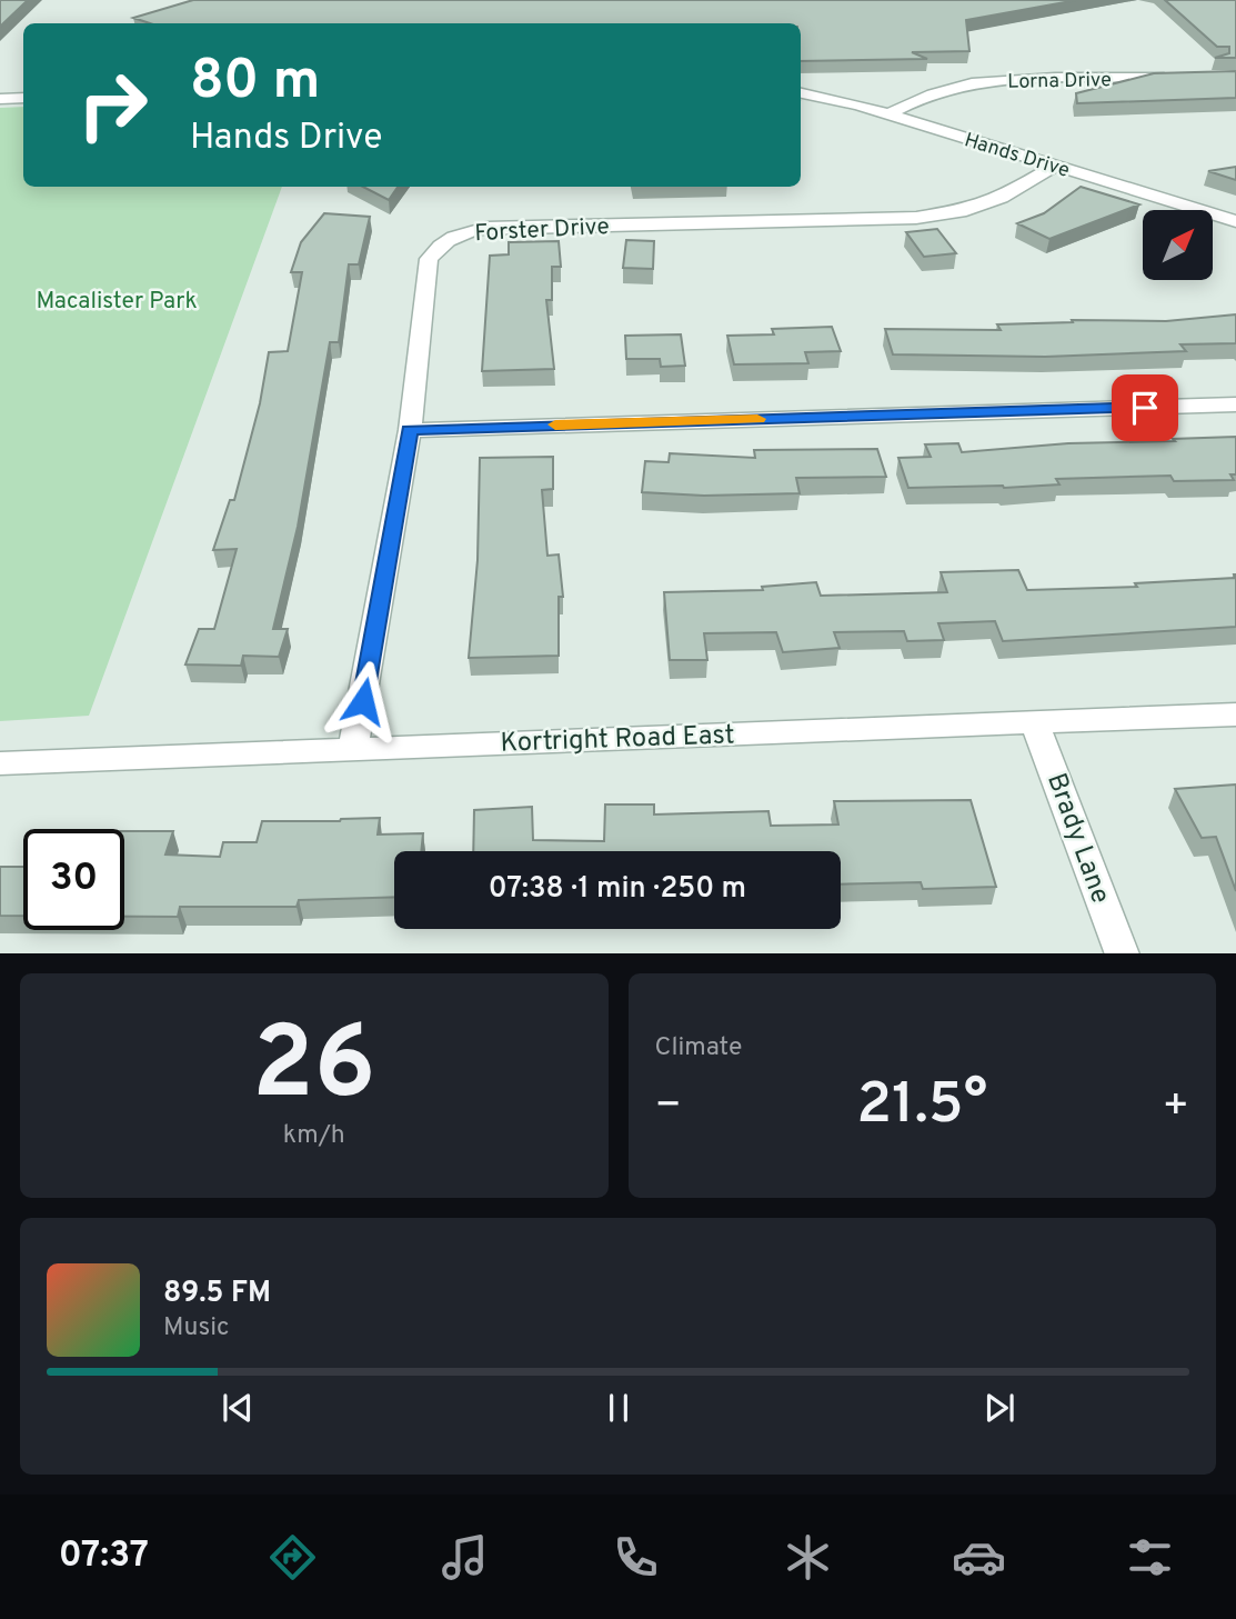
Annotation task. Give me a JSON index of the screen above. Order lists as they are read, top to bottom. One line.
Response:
{"streets":{"street":["Lorna Drive","Hands Drive","Forster Drive","Kortright Road East","Brady Lane"]},"crossings":[["Lorna Drive","Hands Drive"],["Hands Drive","Forster Drive"],["Forster Drive","Kortright Road East"],["Kortright Road East","Brady Lane"]],"parks":["Macalister Park"],"north":"top right","page":{"turn":["80 m","Hands Drive"],"limit":"30","trip":"07:38 · 1 min · 250 m","tile":[["26","km/h"],"Climate"],"heat":["−","21.5°","+"],"song":["89.5 FM","Music"],"tabs":"07:37"}}
